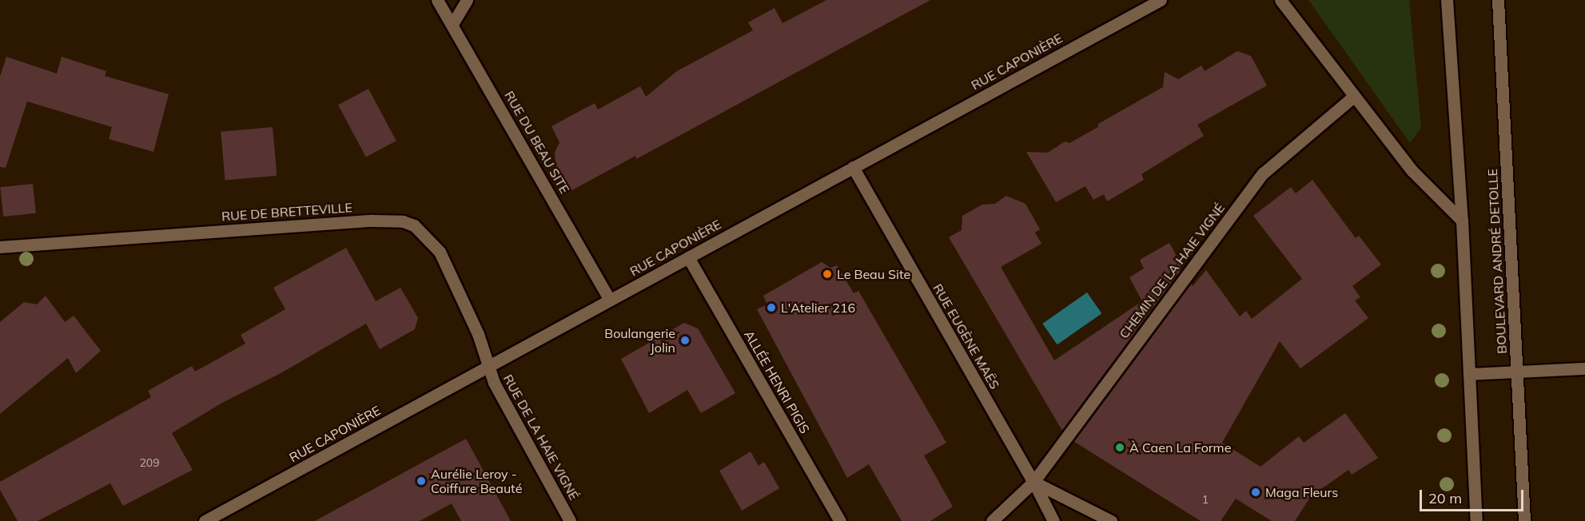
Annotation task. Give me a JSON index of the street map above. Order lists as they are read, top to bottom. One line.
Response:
{"streets":{"street":["RUE CAPONIÈRE","RUE DU BEAU SITE","RUE DE BRETTEVILLE","BOULEVARD ANDRÉ DETOLLE","CHEMIN DE LA HAIE VIGNÉ","RUE EUGÈNE MAËS","ALLÉE HENRI PIGIS","RUE DE LA HAIE VIGNÉ"]},"crossings":[["RUE CAPONIÈRE","RUE DU BEAU SITE"],["RUE CAPONIÈRE","RUE DE BRETTEVILLE"],["RUE CAPONIÈRE","RUE EUGÈNE MAËS"],["RUE CAPONIÈRE","ALLÉE HENRI PIGIS"],["RUE CAPONIÈRE","RUE DE LA HAIE VIGNÉ"],["RUE DE BRETTEVILLE","RUE DE LA HAIE VIGNÉ"],["CHEMIN DE LA HAIE VIGNÉ","RUE EUGÈNE MAËS"]],"places":["Le Beau Site","L'Atelier 216","Boulangerie Jolin","À Caen La Forme","Aurélie Leroy - Coiffure Beauté","Maga Fleurs"],"house_numbers":["209","1"],"scale_bar":"20 m"}
